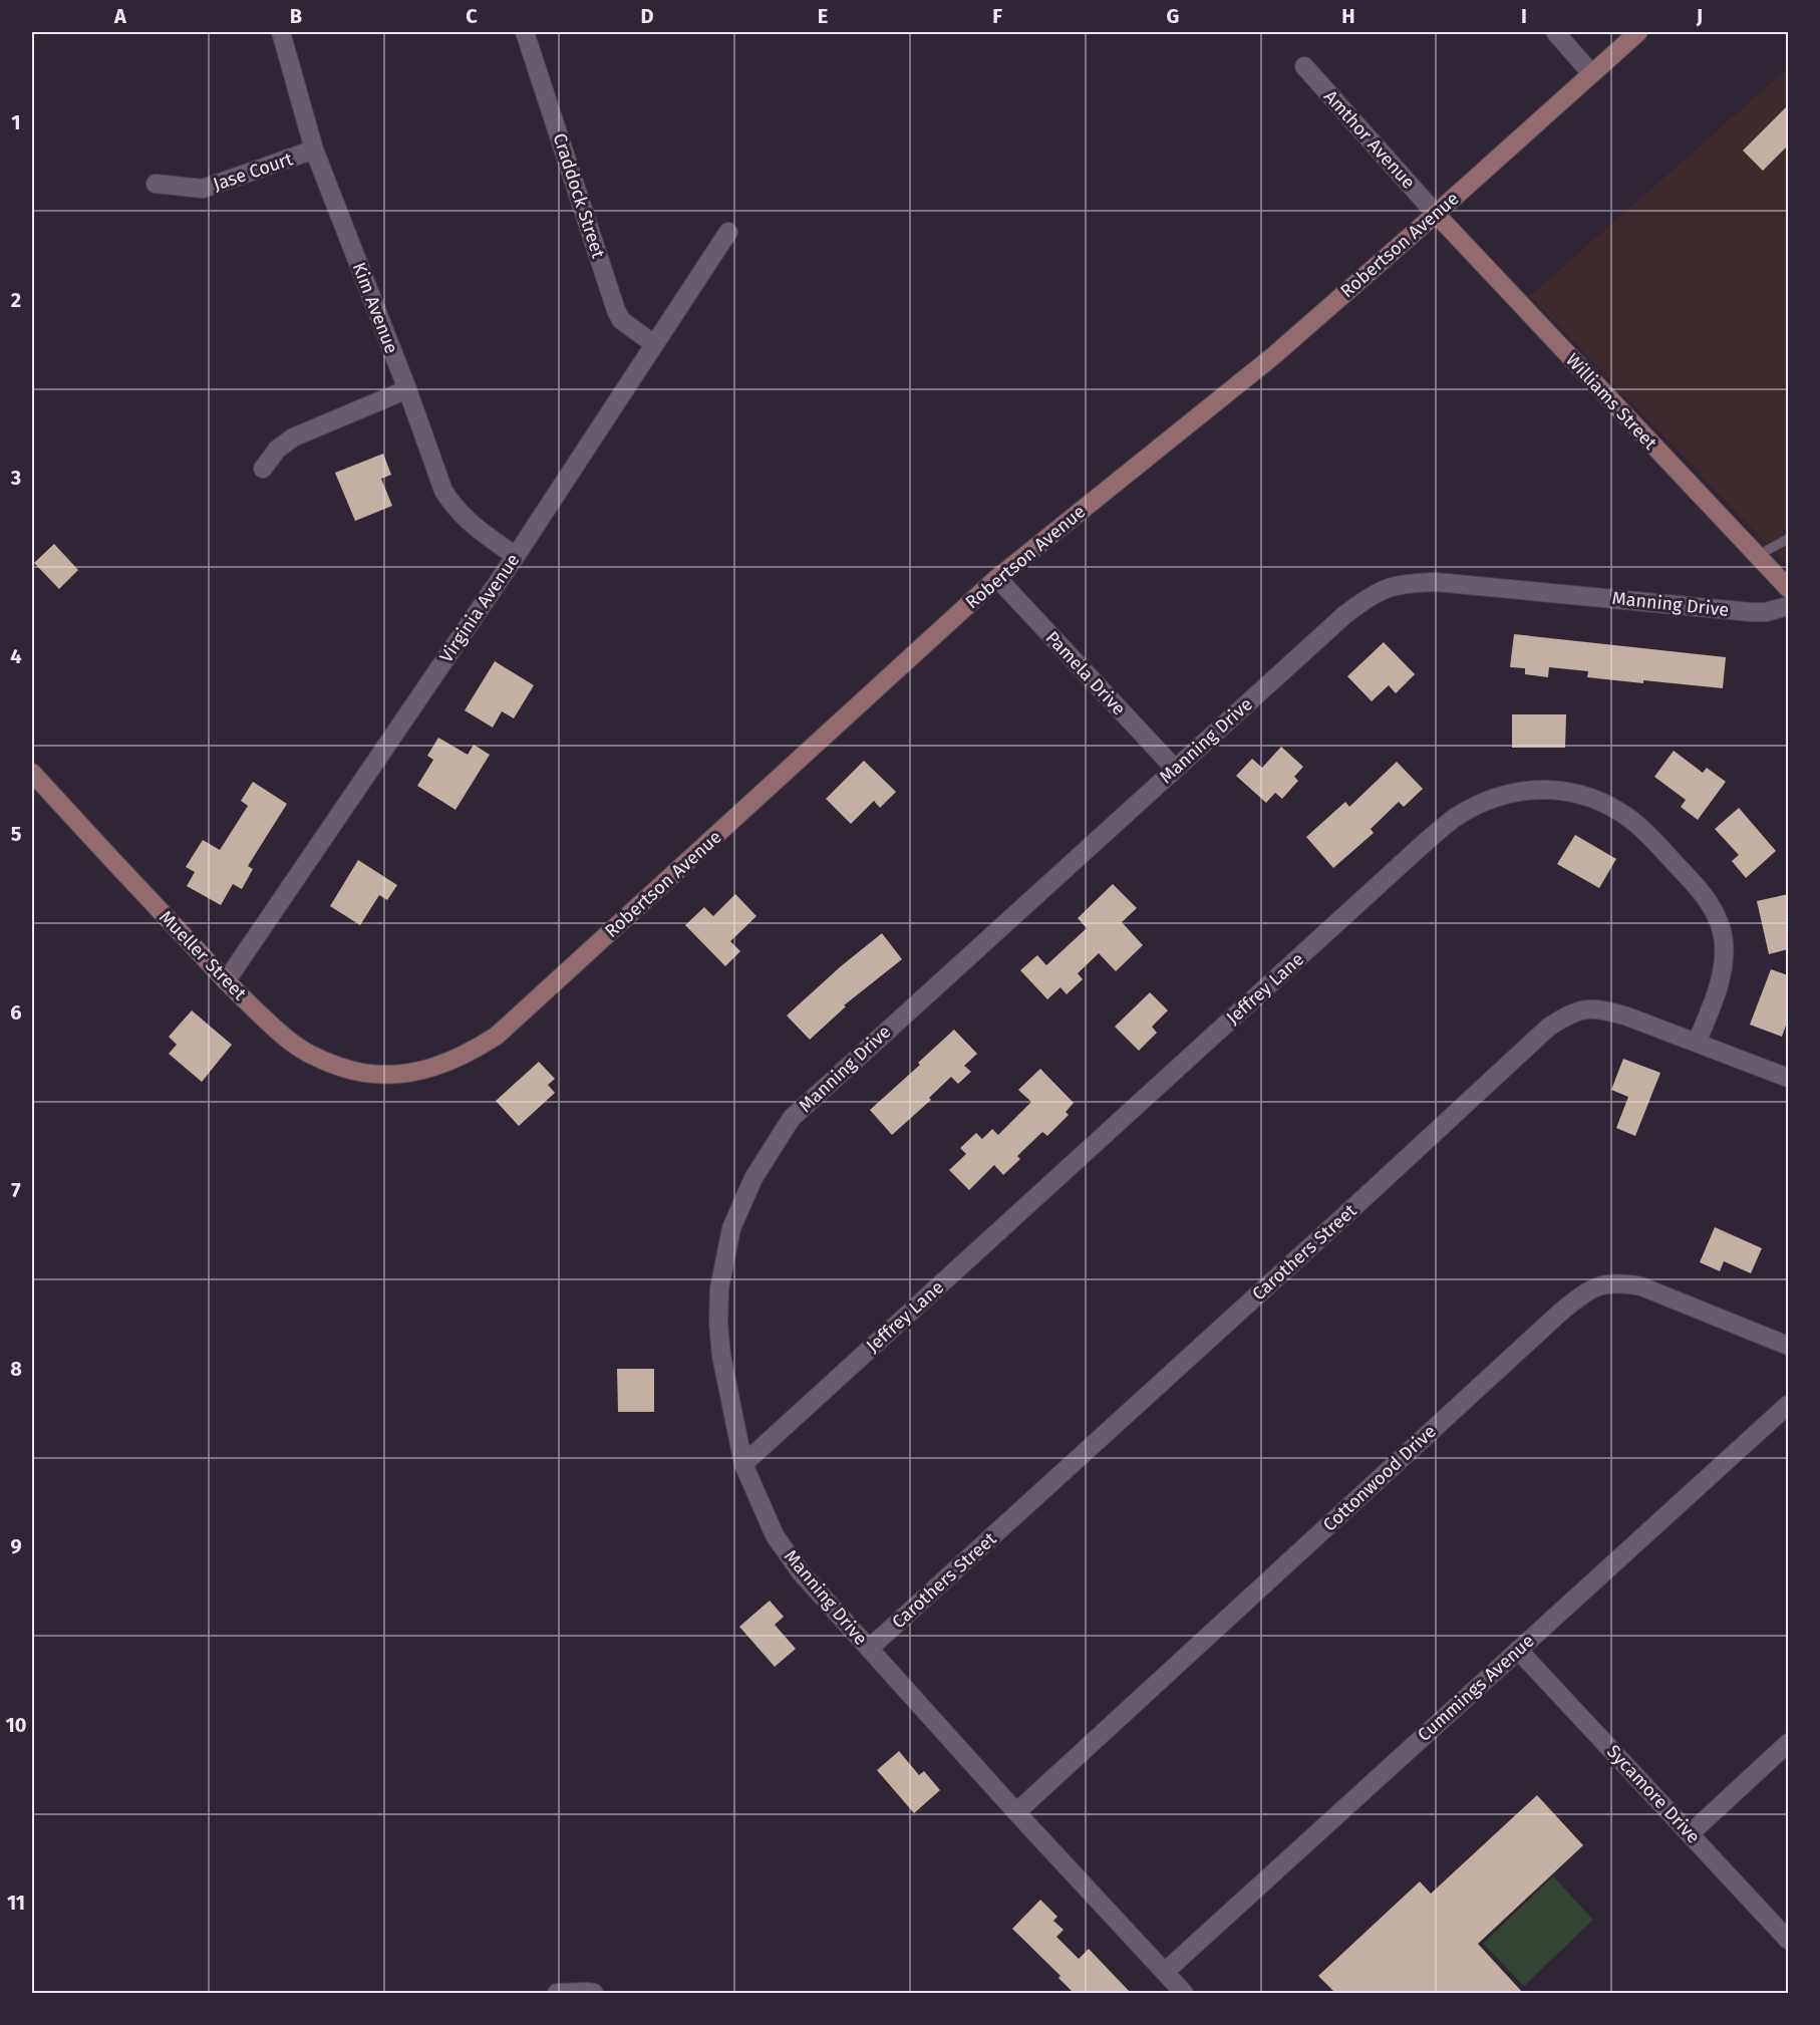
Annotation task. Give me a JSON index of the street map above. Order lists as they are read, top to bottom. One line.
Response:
{"streets":{"street":["Amthor Avenue","Jase Court","Craddock Street","Robertson Avenue","Kim Avenue","Williams Street","Manning Drive","Virginia Avenue","Pamela Drive","Mueller Street","Jeffrey Lane","Carothers Street","Cottonwood Drive","Cummings Avenue","Sycamore Drive"]},"crossings":[["Amthor Avenue","Robertson Avenue"],["Amthor Avenue","Williams Street"],["Jase Court","Kim Avenue"],["Craddock Street","Virginia Avenue"],["Robertson Avenue","Williams Street"],["Robertson Avenue","Pamela Drive"],["Robertson Avenue","Mueller Street"],["Kim Avenue","Virginia Avenue"],["Manning Drive","Pamela Drive"],["Manning Drive","Jeffrey Lane"],["Manning Drive","Carothers Street"],["Manning Drive","Cottonwood Drive"],["Manning Drive","Cummings Avenue"],["Virginia Avenue","Mueller Street"],["Jeffrey Lane","Carothers Street"],["Cummings Avenue","Sycamore Drive"]],"grid":{"columns":["A","B","C","D","E","F","G","H","I","J"],"rows":["1","2","3","4","5","6","7","8","9","10","11"]}}
